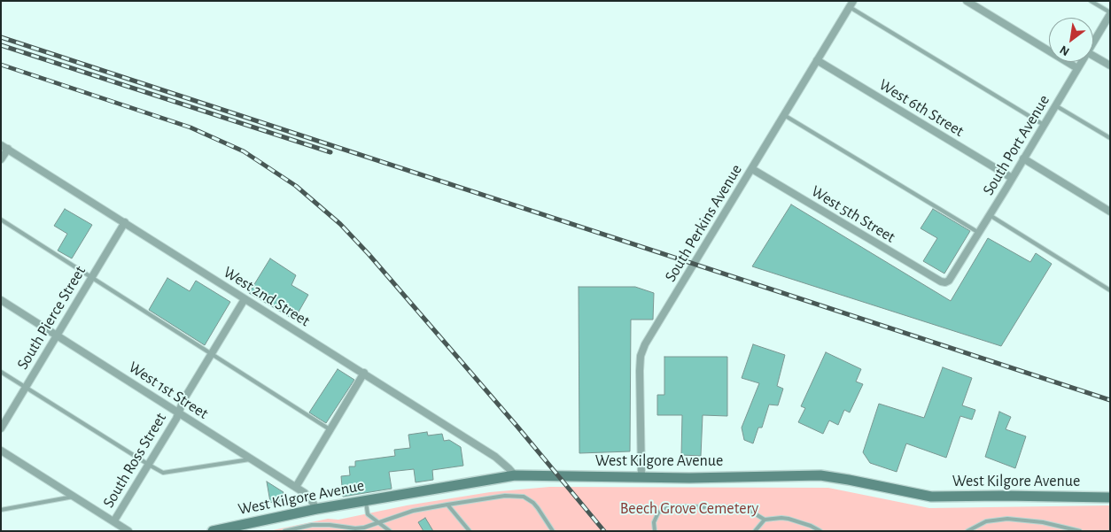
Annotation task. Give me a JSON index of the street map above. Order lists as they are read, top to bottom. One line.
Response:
{"streets":{"main road":["West Kilgore Avenue"],"street":["West 6th Street","South Port Avenue","West 5th Street","South Perkins Avenue","West 2nd Street","South Pierce Street","West 1st Street","South Ross Street"]},"crossings":[["West 6th Street","South Port Avenue"],["West 6th Street","South Perkins Avenue"],["South Port Avenue","West 5th Street"],["West 5th Street","South Perkins Avenue"],["South Perkins Avenue","West Kilgore Avenue"],["West 2nd Street","South Pierce Street"],["West 2nd Street","South Ross Street"],["West 2nd Street","West Kilgore Avenue"],["South Pierce Street","West 1st Street"],["West 1st Street","South Ross Street"],["West 1st Street","West Kilgore Avenue"]],"parks":["Beech Grove Cemetery"],"north":"bottom left"}
